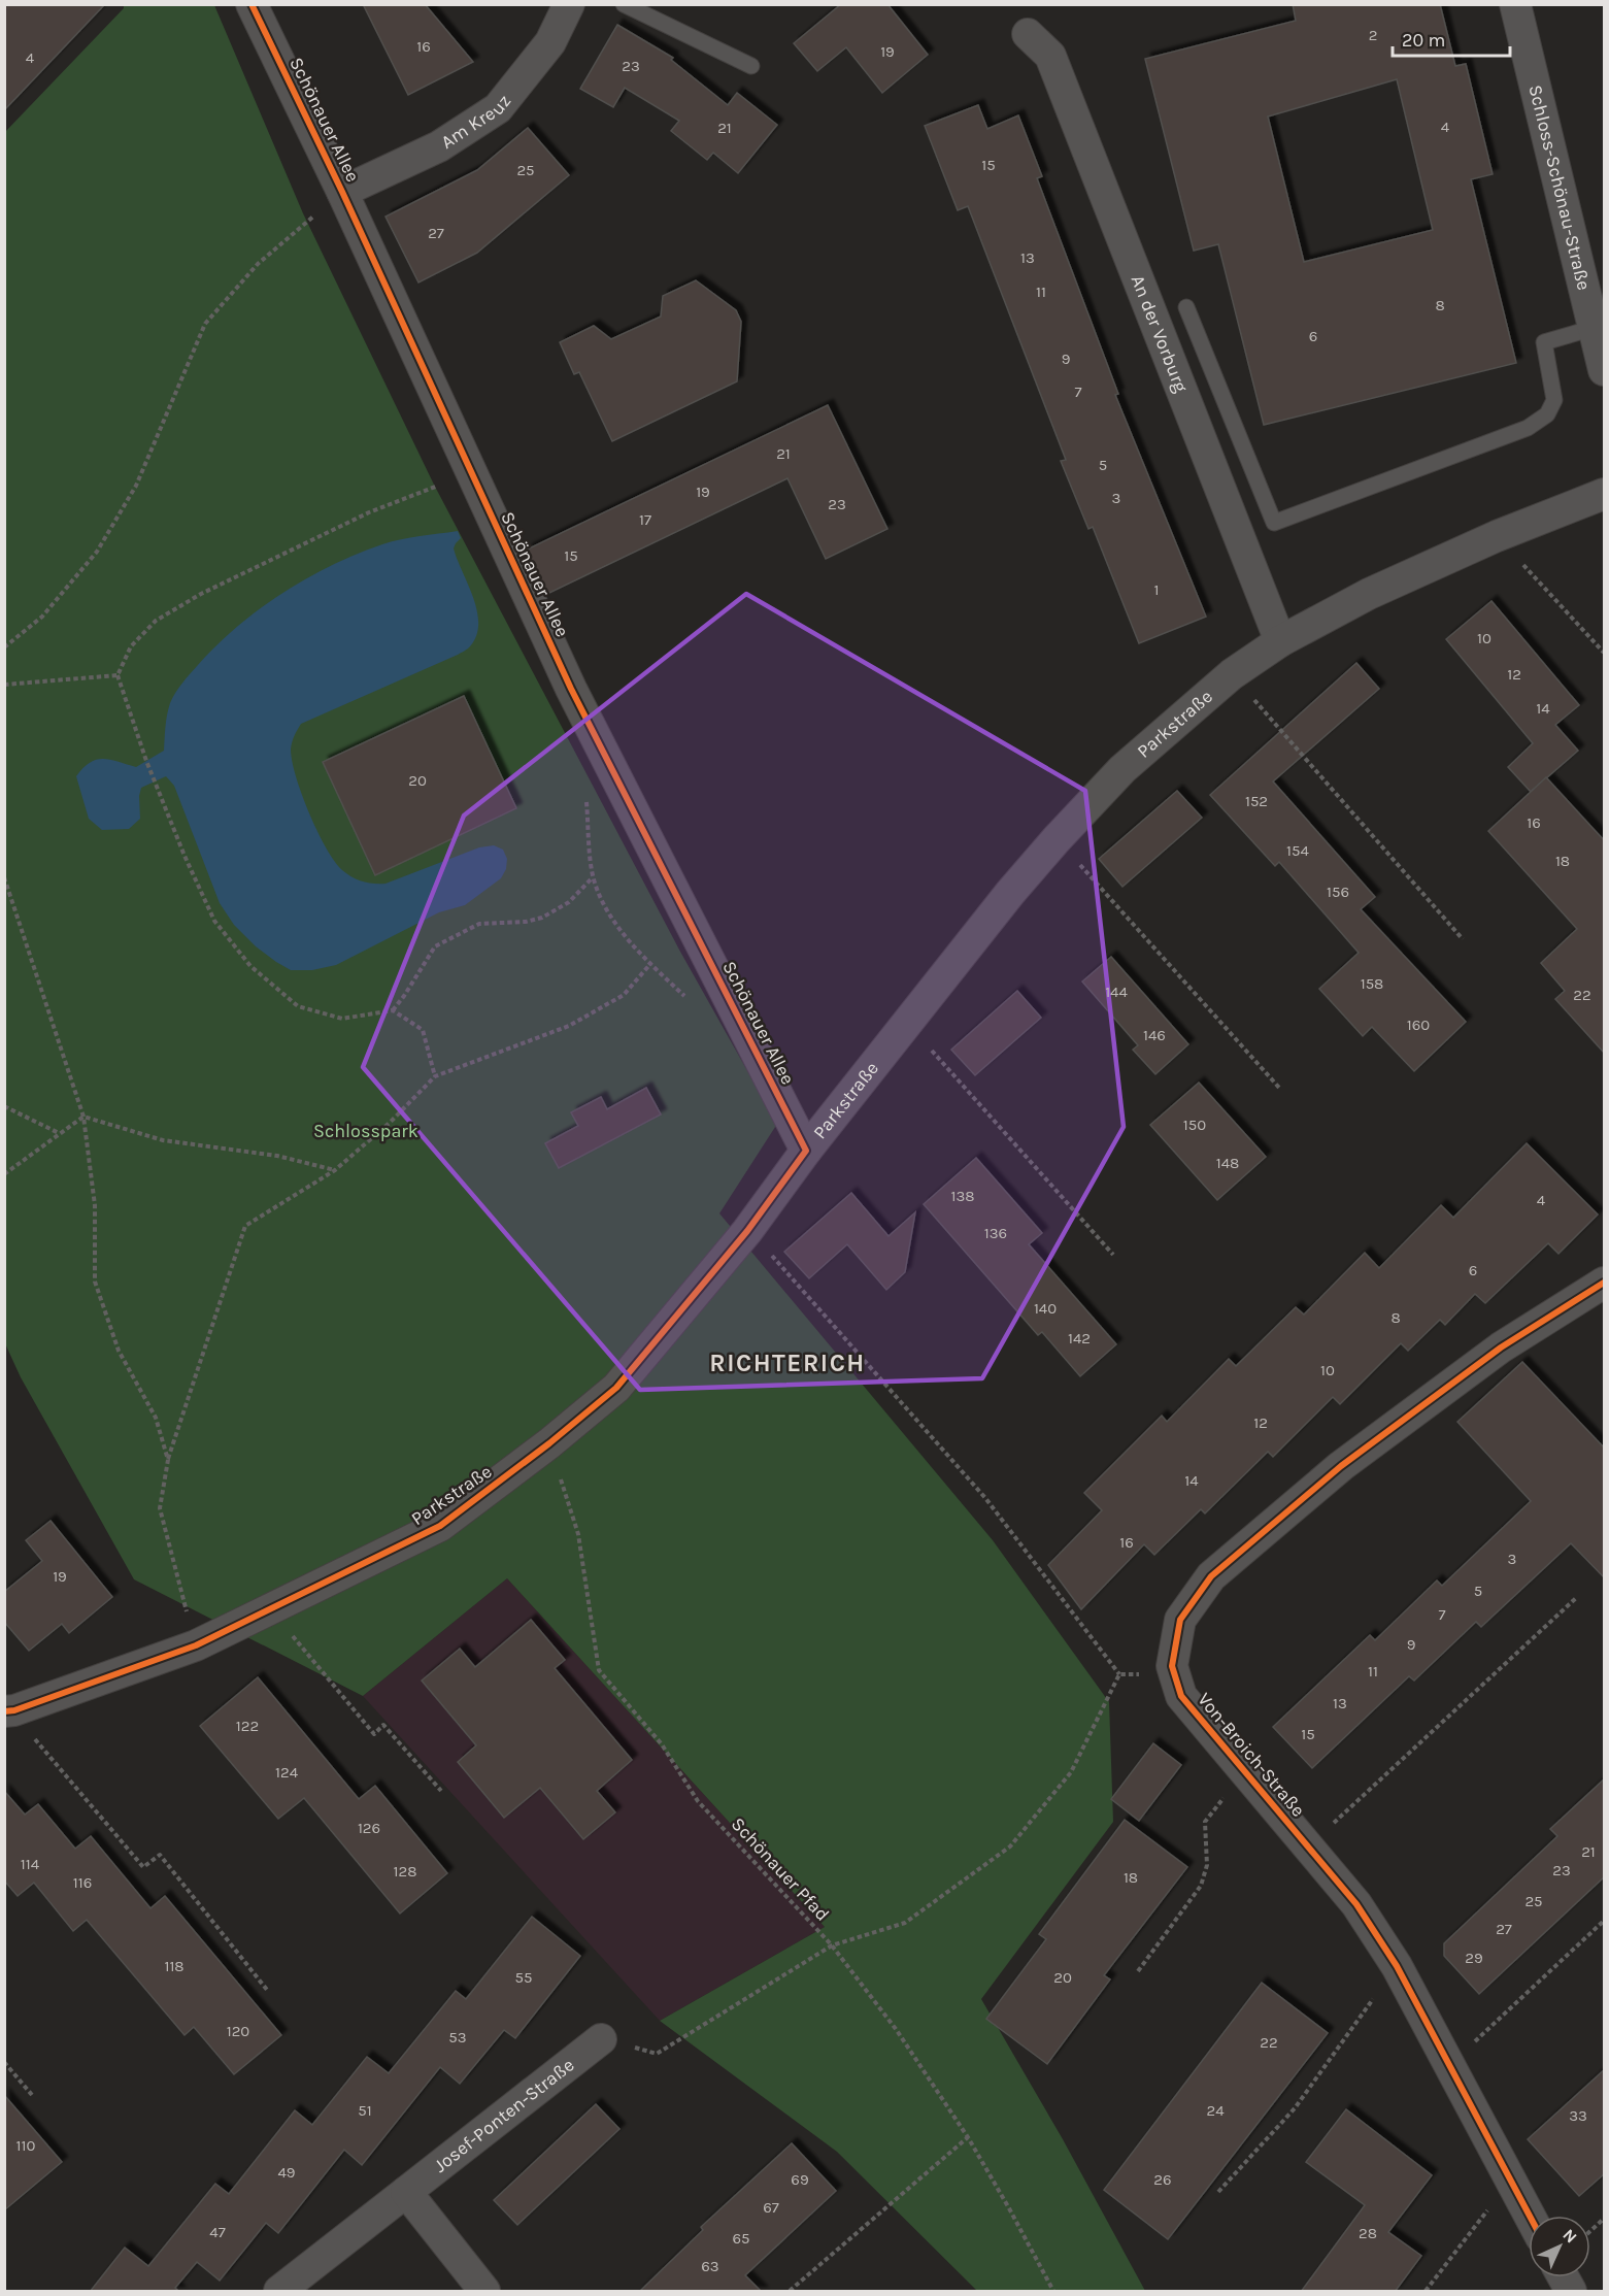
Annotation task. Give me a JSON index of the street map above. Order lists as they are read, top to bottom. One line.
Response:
{"streets":{"street":["Am Kreuz","Schönauer Allee","Schloss-Schönau-Straße","An der Vorburg","Parkstraße","Von-Broich-Straße","Josef-Ponten-Straße"],"path":["Schönauer Pfad"]},"crossings":[["Am Kreuz","Schönauer Allee"],["Schönauer Allee","Parkstraße"],["An der Vorburg","Parkstraße"],["Parkstraße","Schönauer Pfad"]],"districts":["RICHTERICH"],"parks":["Schlosspark"],"house_numbers":["2","16","19","4","23","4","21","15","25","27","13","11","8","6","9","7","21","5","19","3","23","17","15","1","10","12","14","20","152","16","154","18","156","158","144","22","160","146","150","148","138","4","136","6","140","8","142","10","12","14","16","3","19","5","7","9","11","13","122","15","124","126","21","114","23","128","18","116","25","27","29","118","55","20","120","53","22","51","24","33","110","49","69","26","67","47","28","65","63"],"scale_bar":"20 m","north":"top right"}
